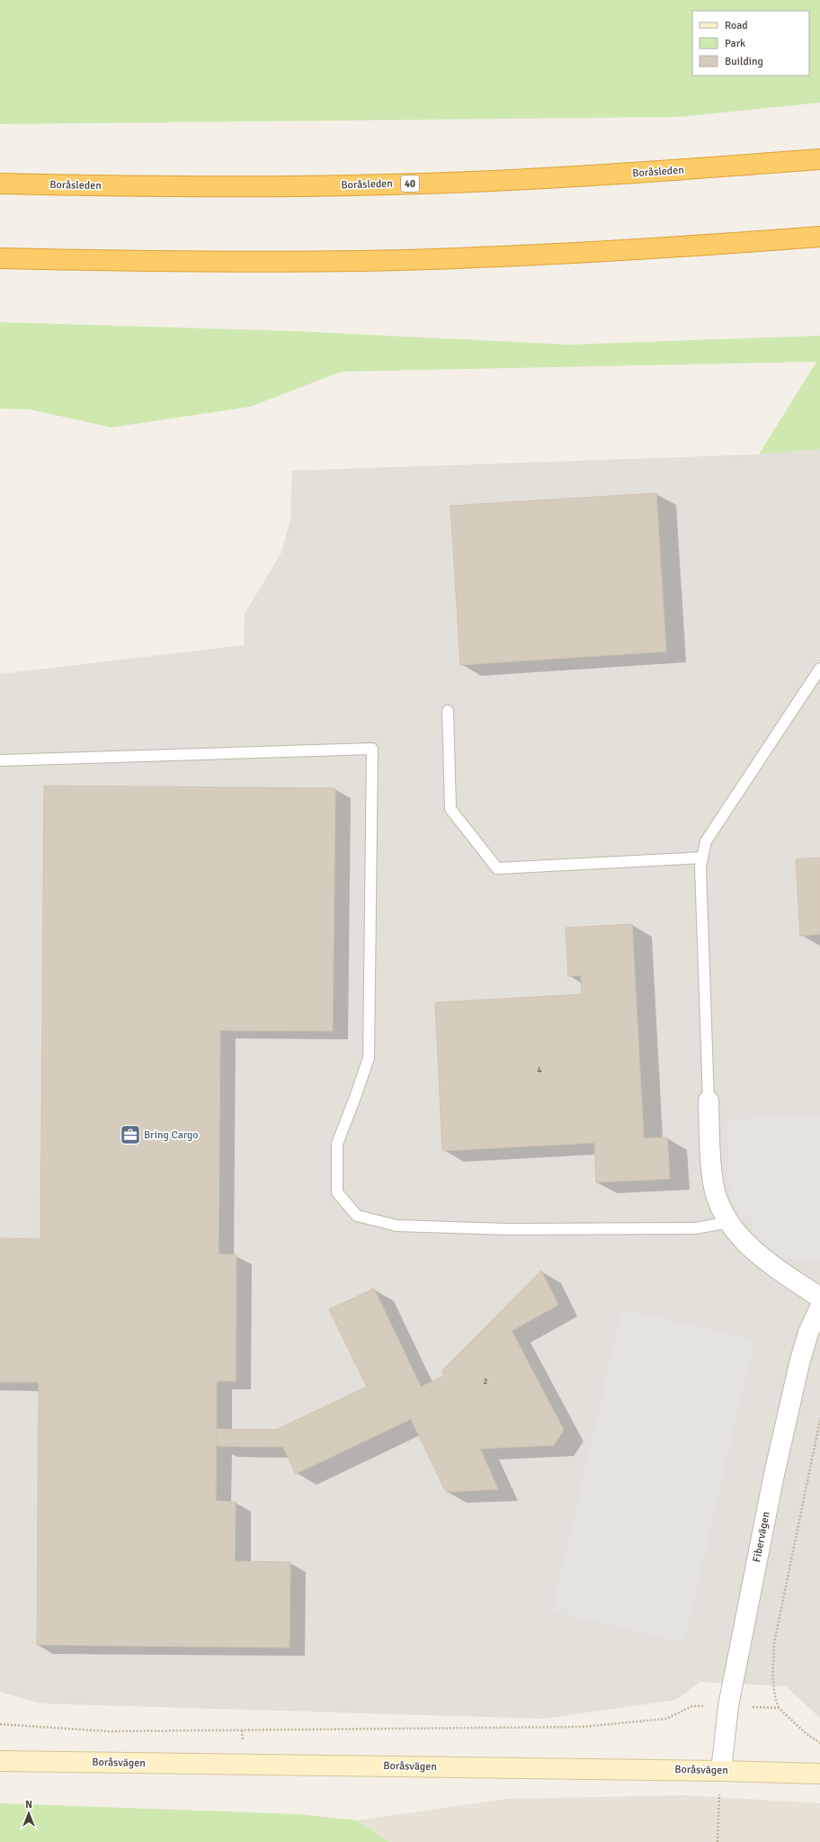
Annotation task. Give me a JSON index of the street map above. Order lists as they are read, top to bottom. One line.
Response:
{"streets":{"highway":["Boråsleden","40"],"street":["Fibervägen","Boråsvägen"]},"crossings":[["Fibervägen","Boråsvägen"]],"places":{"office":["Bring Cargo"]},"house_numbers":["4","2"],"legend":["Road","Park","Building"],"north":"top"}
